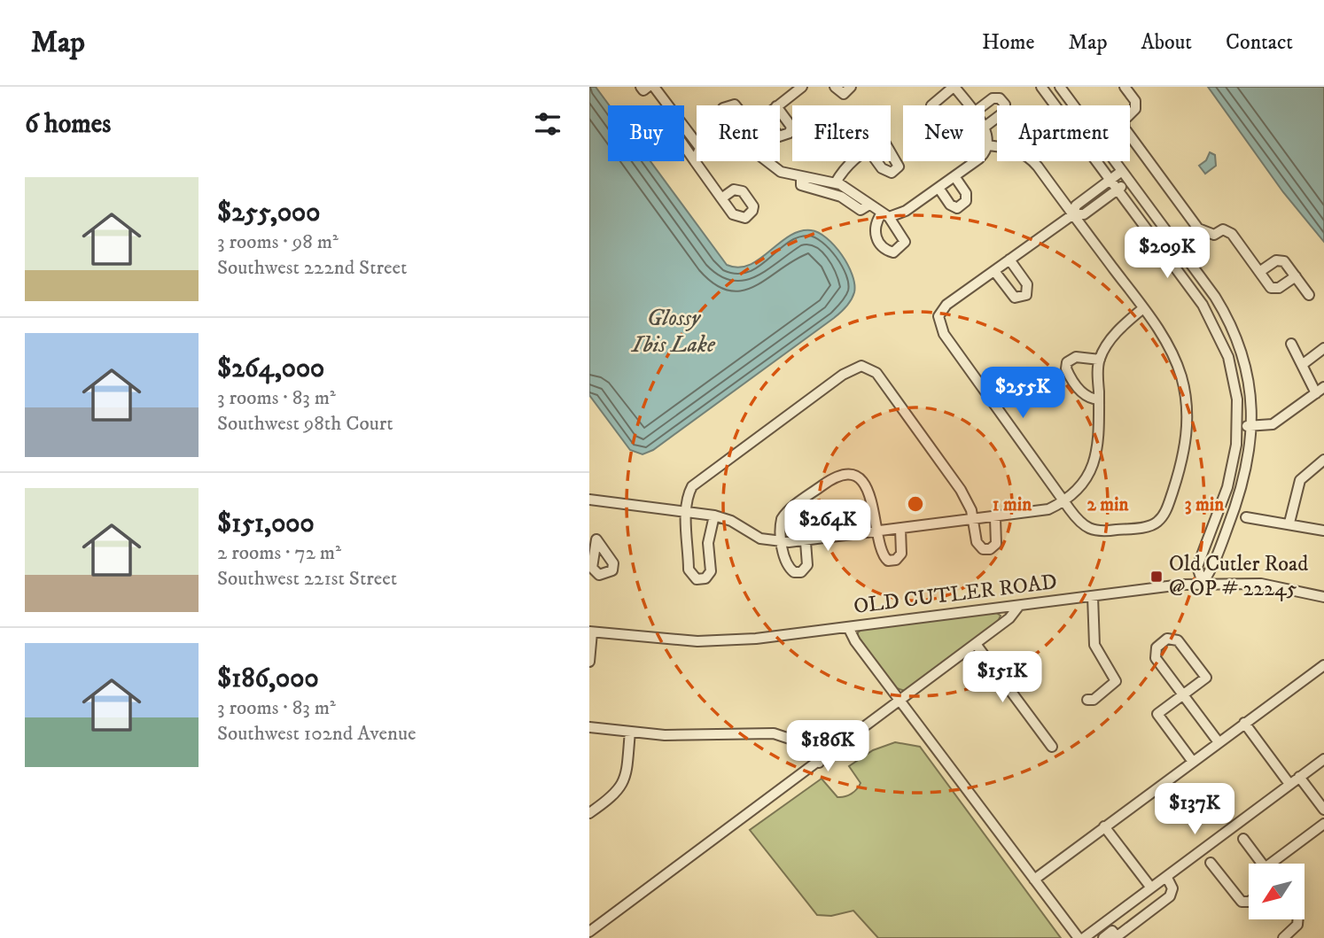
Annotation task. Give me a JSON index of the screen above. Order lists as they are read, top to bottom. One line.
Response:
{"streets":{"street":["OLD CUTLER ROAD"]},"water":["Glossy Ibis Lake"],"places":{"transit":["Old Cutler Road @ OP # 22245"]},"north":"bottom left","page":{"header":"Map","nav":["Home","Map","About","Contact"],"heading":"6 homes","chip":["Buy","Rent","Filters","New","Apartment"],"list":[{"name":"$255,000","note":"3 rooms · 98 m² · Southwest 222nd Street"},{"name":"$264,000","note":"3 rooms · 83 m² · Southwest 98th Court"},{"name":"$151,000","note":"2 rooms · 72 m² · Southwest 221st Street"},{"name":"$186,000","note":"3 rooms · 83 m² · Southwest 102nd Avenue"}],"price":["$209K","$255K","$264K","$151K","$186K","$137K"]},"rings":["1 min","2 min","3 min"]}
